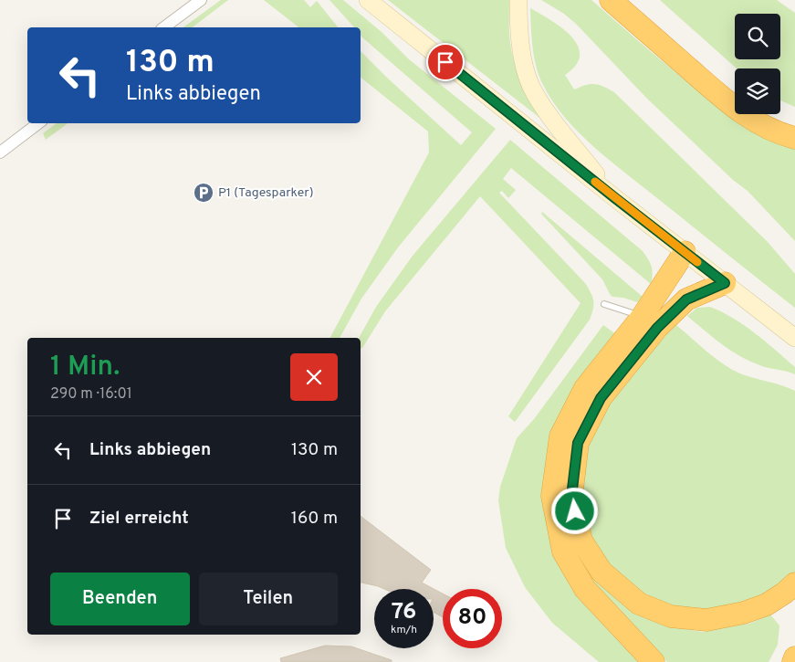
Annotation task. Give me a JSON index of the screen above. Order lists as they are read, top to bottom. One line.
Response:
{"places":{"parking":["P1 (Tagesparker)"]},"page":{"turn":["130 m","Links abbiegen"],"heading":["1 Min.","290 m · 16:01"],"list":[{"name":"Links abbiegen","value":"130 m"},{"name":"Ziel erreicht","value":"160 m"}],"buttons":["Beenden","Teilen"],"speed":"76 km/h","limit":"80"}}
